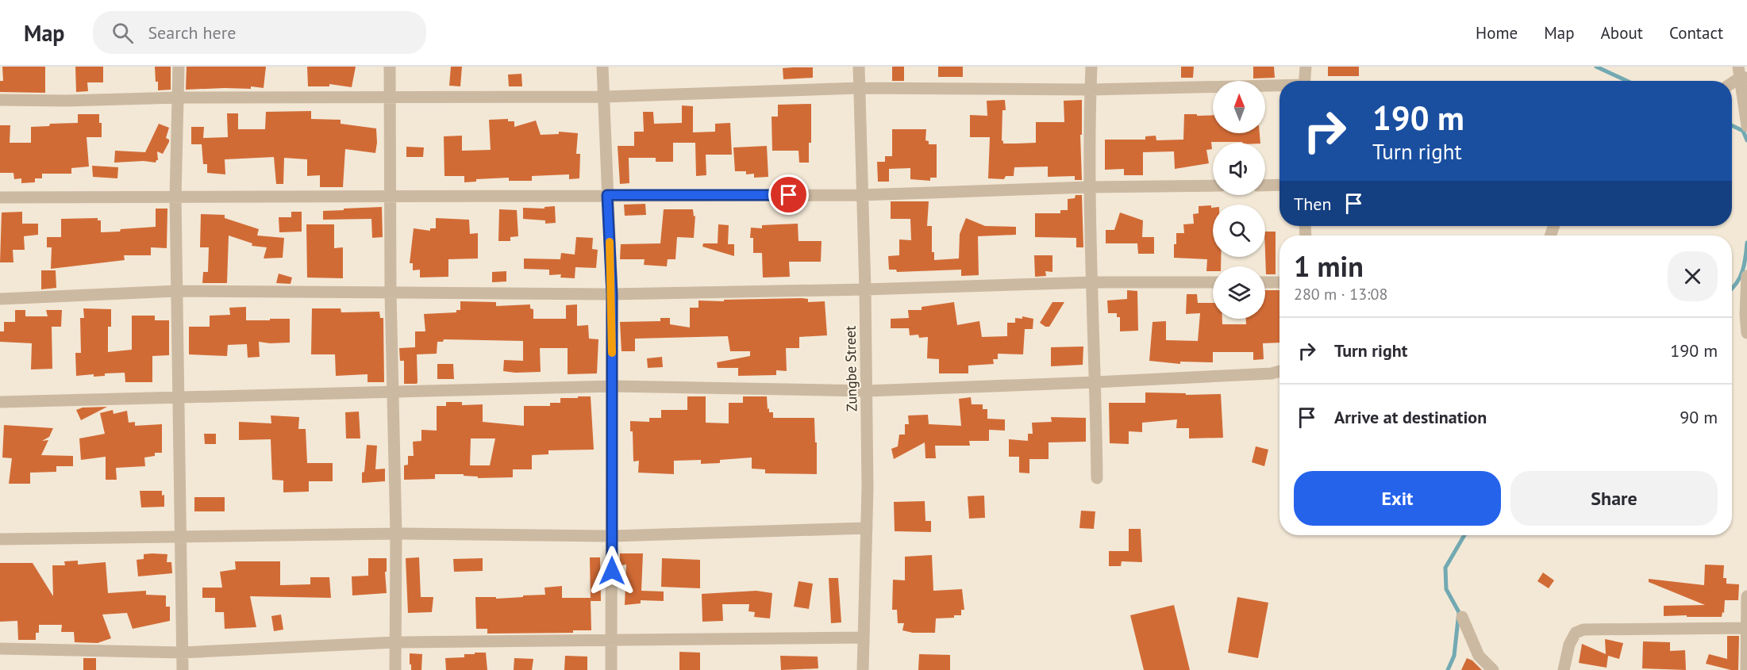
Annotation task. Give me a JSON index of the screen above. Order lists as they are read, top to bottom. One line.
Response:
{"streets":{"street":["Zungbe Street"]},"north":"top","page":{"header":"Map","search":"Search here","nav":["Home","Map","About","Contact"],"turn":["190 m","Turn right"],"then":"Then","heading":["1 min","280 m · 13:08"],"list":[{"name":"Turn right","value":"190 m"},{"name":"Arrive at destination","value":"90 m"}],"buttons":["Exit","Share"]}}
